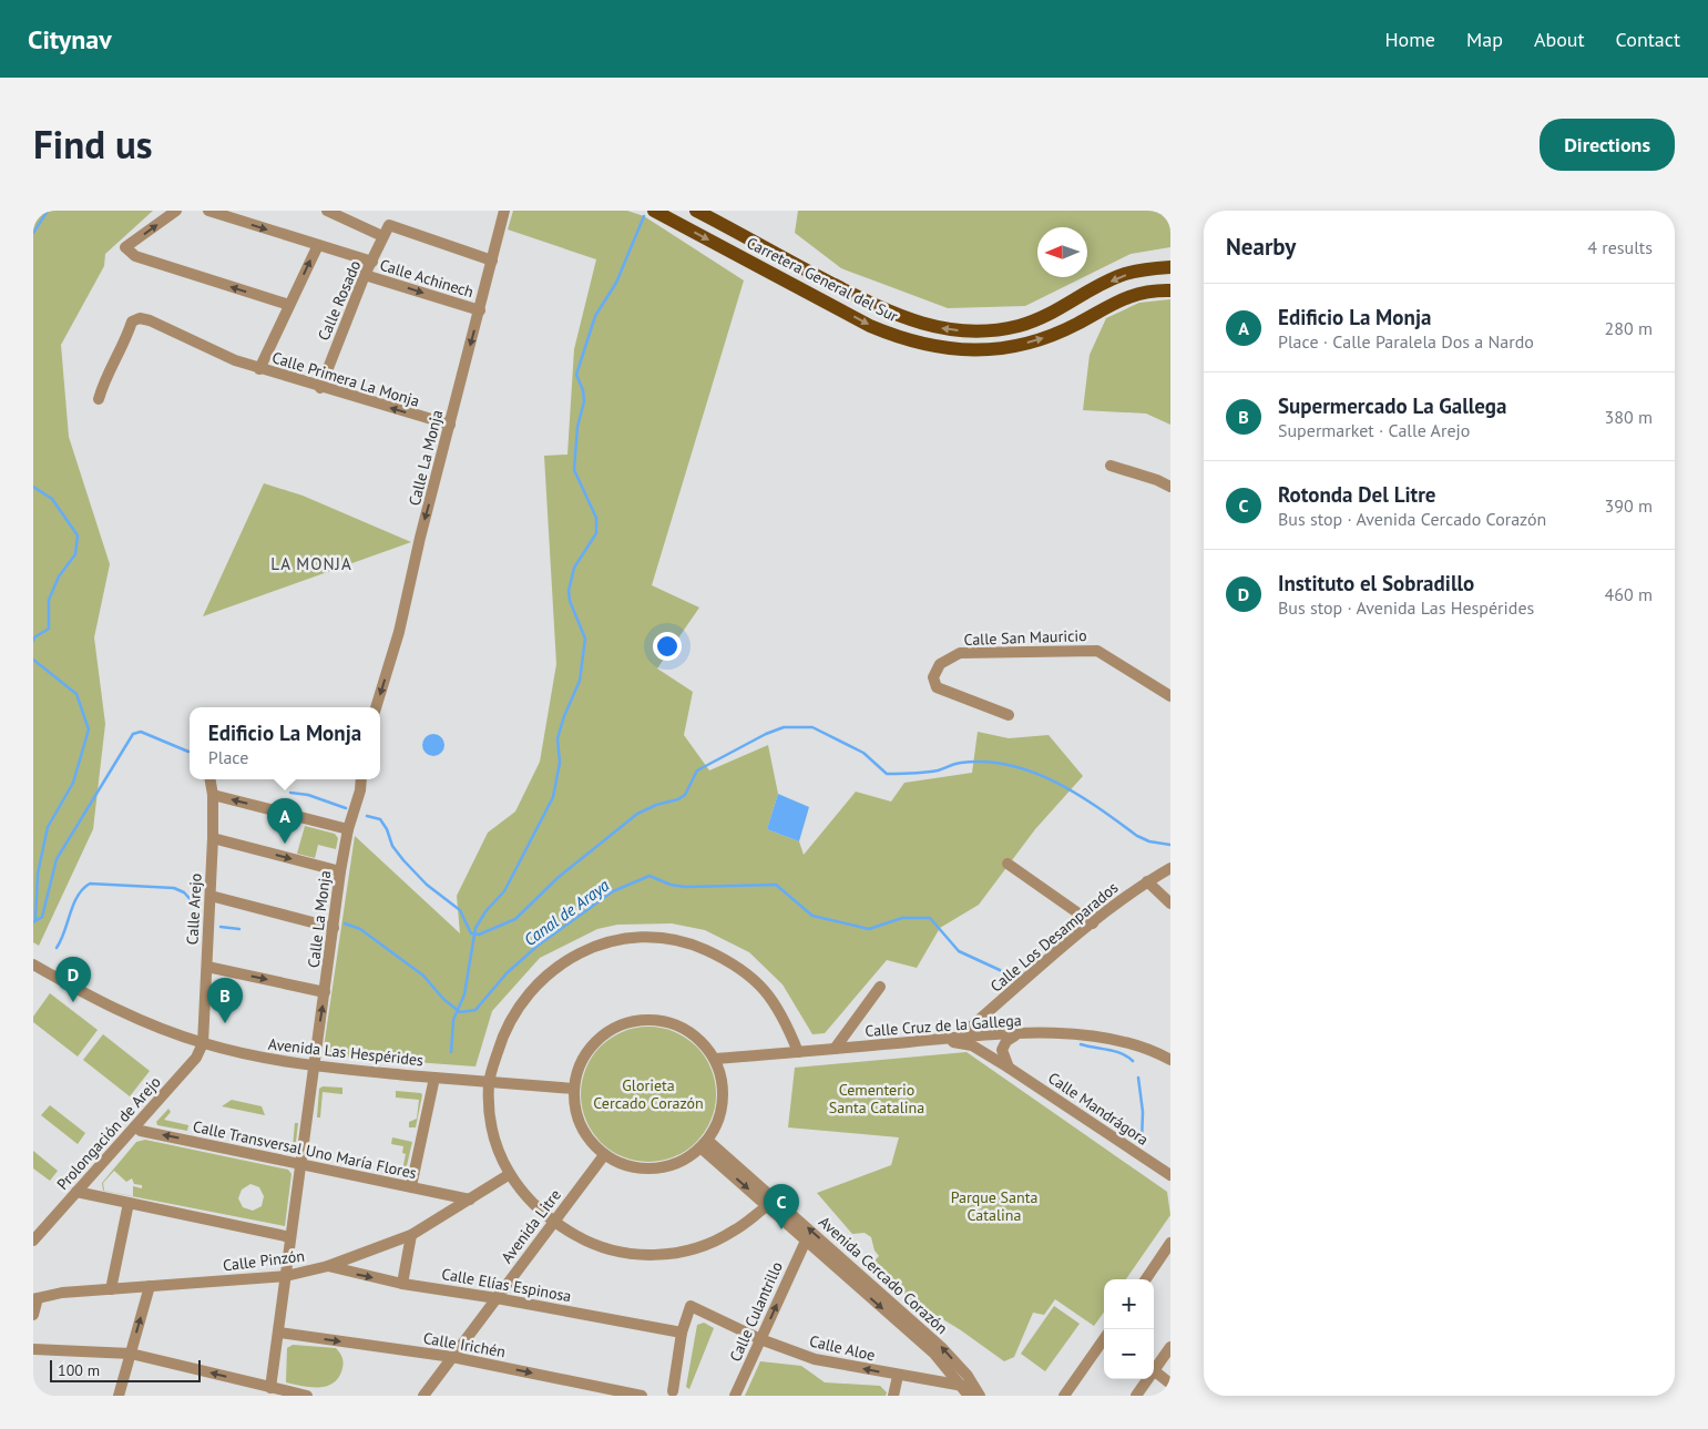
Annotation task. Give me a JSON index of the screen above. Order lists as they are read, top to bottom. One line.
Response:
{"streets":{"main road":["Carretera General del Sur"],"street":["Calle Achinech","Calle Rosado","Calle Primera La Monja","Calle La Monja","Calle San Mauricio","Calle Arejo","Calle Los Desamparados","Calle Cruz de la Gallega","Avenida Las Hespérides","Calle Mandrágora","Prolongación de Arejo","Calle Transversal Uno María Flores","Avenida Litre","Calle Pinzón","Avenida Cercado Corazón","Calle Elías Espinosa","Calle Culantrillo","Calle Irichén","Calle Aloe"]},"crossings":[["Calle Achinech","Calle Rosado"],["Calle Achinech","Calle La Monja"],["Calle Rosado","Calle Primera La Monja"],["Calle Rosado","Calle La Monja"],["Calle Primera La Monja","Calle La Monja"],["Calle La Monja","Avenida Las Hespérides"],["Calle La Monja","Calle Transversal Uno María Flores"],["Calle La Monja","Calle Pinzón"],["Calle La Monja","Calle Irichén"],["Calle Arejo","Avenida Las Hespérides"],["Calle Arejo","Prolongación de Arejo"],["Calle Los Desamparados","Calle Cruz de la Gallega"],["Calle Los Desamparados","Calle Mandrágora"],["Calle Cruz de la Gallega","Avenida Las Hespérides"],["Calle Cruz de la Gallega","Calle Mandrágora"],["Calle Cruz de la Gallega","Avenida Litre"],["Calle Cruz de la Gallega","Avenida Cercado Corazón"],["Avenida Las Hespérides","Prolongación de Arejo"],["Avenida Las Hespérides","Avenida Litre"],["Avenida Las Hespérides","Avenida Cercado Corazón"],["Prolongación de Arejo","Calle Transversal Uno María Flores"],["Calle Transversal Uno María Flores","Calle Pinzón"],["Avenida Litre","Avenida Cercado Corazón"],["Avenida Litre","Calle Elías Espinosa"],["Avenida Litre","Calle Irichén"],["Calle Pinzón","Calle Elías Espinosa"],["Avenida Cercado Corazón","Calle Culantrillo"],["Avenida Cercado Corazón","Calle Aloe"],["Calle Elías Espinosa","Calle Aloe"],["Calle Culantrillo","Calle Aloe"]],"one_way":["Calle Achinech","Calle Culantrillo","Calle Irichén","Calle Aloe"],"districts":["LA MONJA"],"water":["Canal de Araya"],"parks":["Glorieta Cercado Corazón","Cementerio Santa Catalina","Parque Santa Catalina"],"scale_bar":"100 m","north":"left","page":{"header":"Citynav","nav":["Home","Map","About","Contact"],"title":"Find us","buttons":"Directions","heading":["Nearby","4 results"],"list":[{"mark":"A","name":"Edificio La Monja","note":"Place · Calle Paralela Dos a Nardo","value":"280 m"},{"mark":"B","name":"Supermercado La Gallega","note":"Supermarket · Calle Arejo","value":"380 m"},{"mark":"C","name":"Rotonda Del Litre","note":"Bus stop · Avenida Cercado Corazón","value":"390 m"},{"mark":"D","name":"Instituto el Sobradillo","note":"Bus stop · Avenida Las Hespérides","value":"460 m"}],"popup":["Edificio La Monja","Place"],"pins":["A","D","B","C"],"map_buttons":["+","−"],"scale":"100 m"}}
